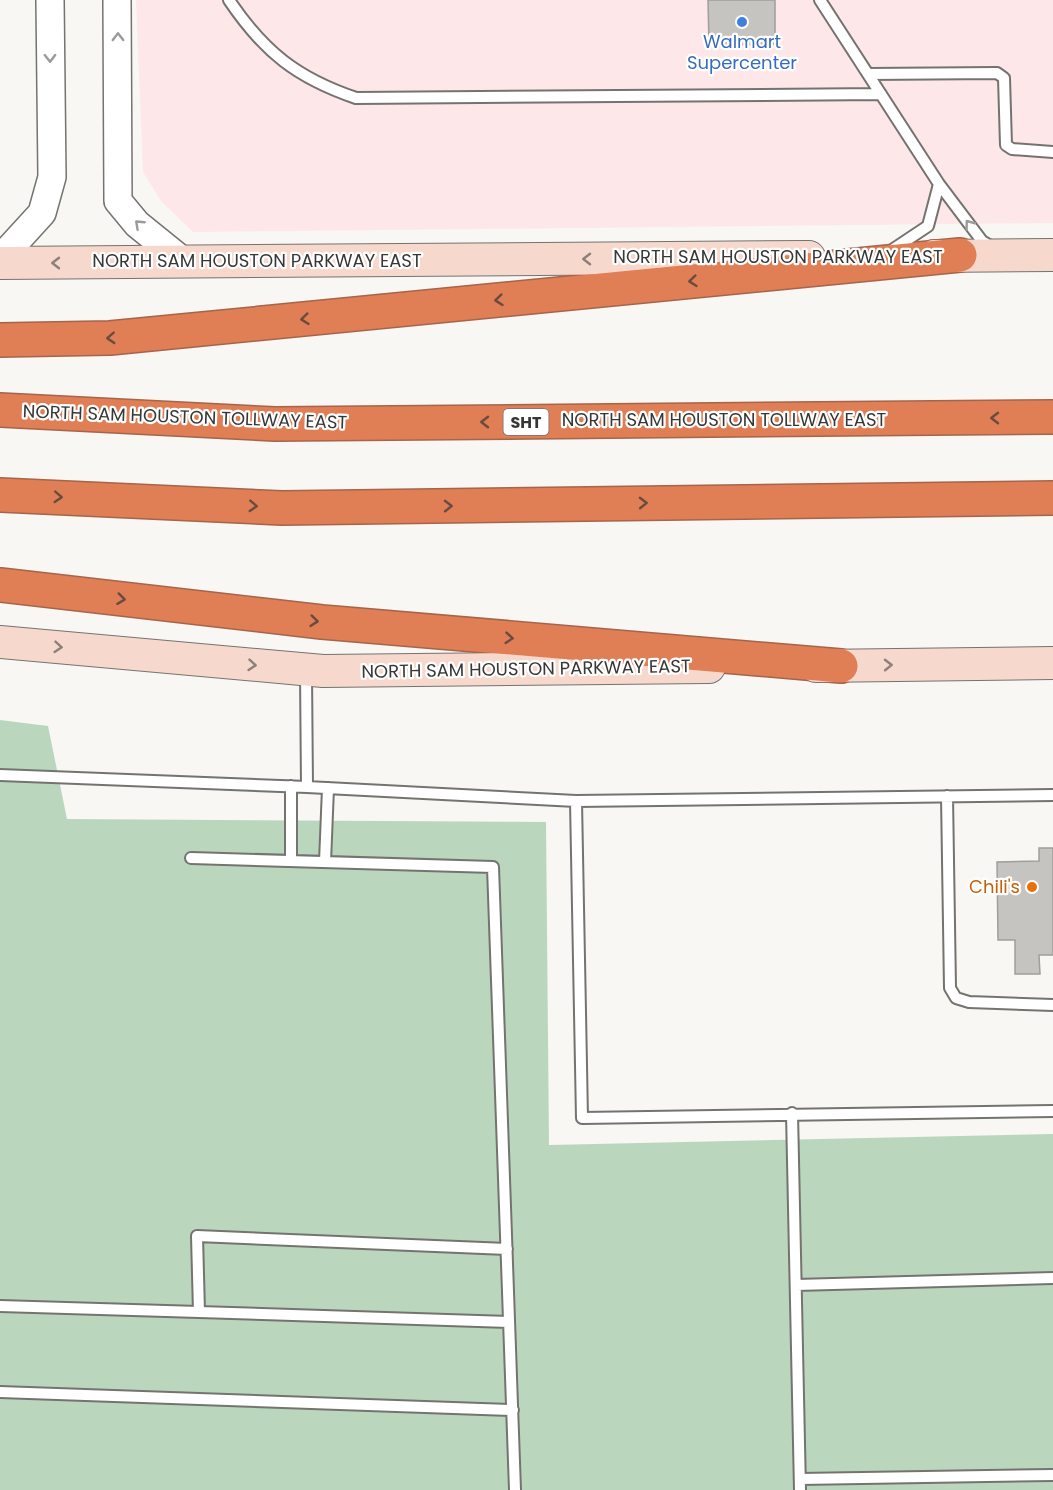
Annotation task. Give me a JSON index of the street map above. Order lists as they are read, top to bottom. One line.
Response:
{"streets":{"highway":["NORTH SAM HOUSTON TOLLWAY EAST","SHT"],"main road":["NORTH SAM HOUSTON PARKWAY EAST"]},"places":["Walmart Supercenter","Chili's"]}
